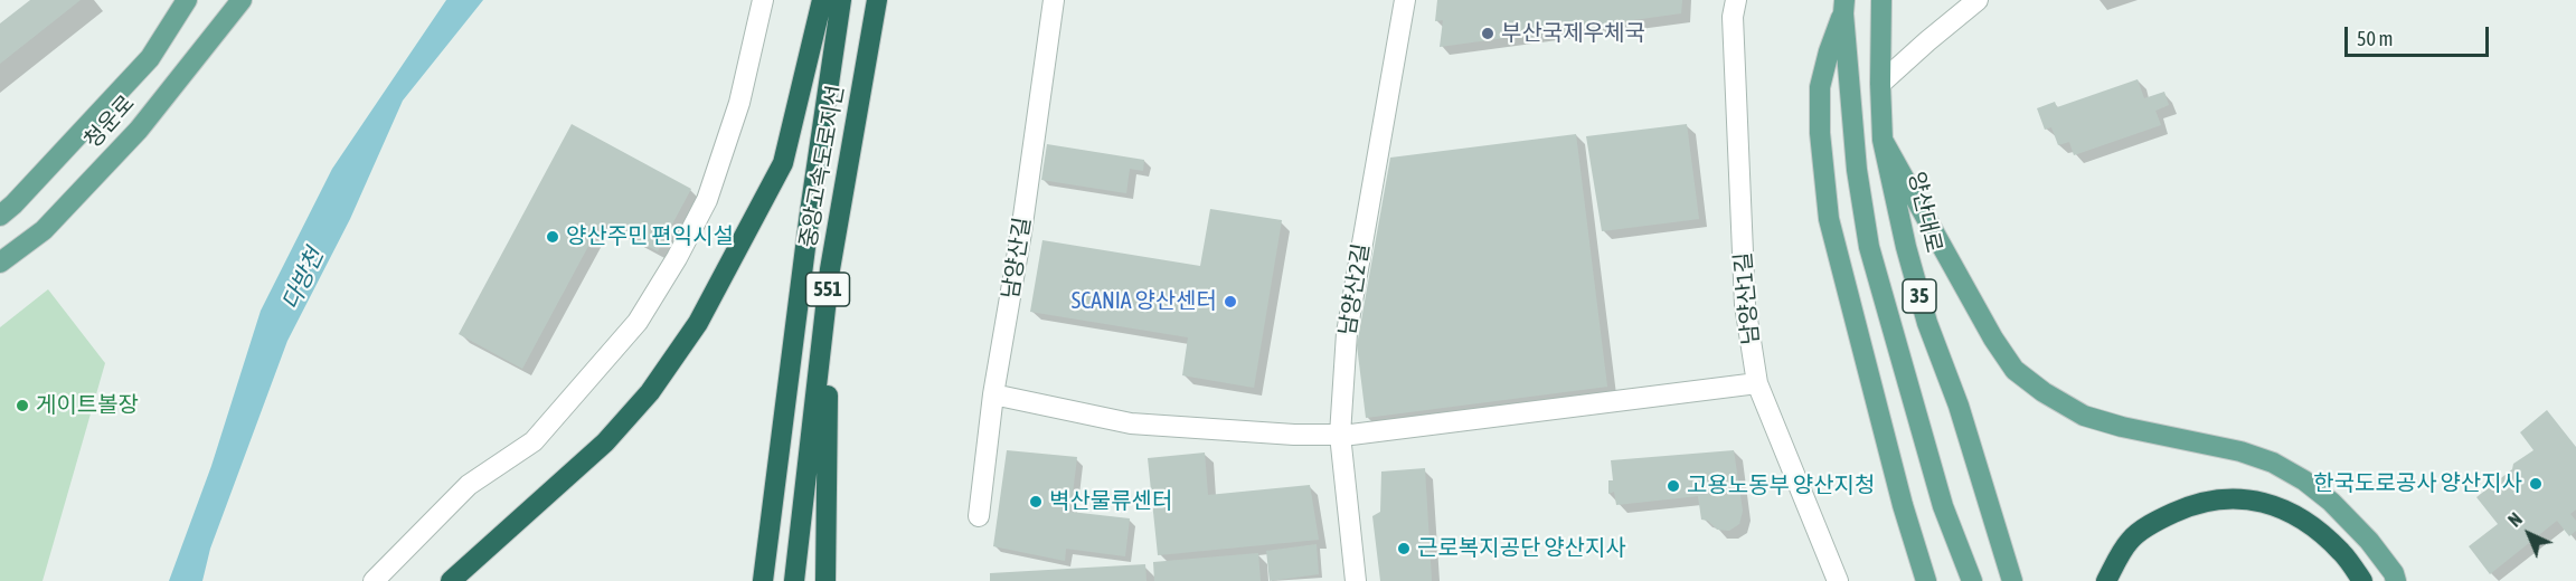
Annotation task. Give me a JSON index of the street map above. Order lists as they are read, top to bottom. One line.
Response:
{"streets":{"highway":["중앙고속도로지선","551"],"main road":["청운로","양산대로","35"],"street":["남양산길","남양산2길","남양산1길"]},"water":["다방천"],"places":["부산국제우체국","양산주민 편익시설","SCANIA 양산센터","게이트볼장","한국도로공사 양산지사","고용노동부 양산지청","벽산물류센터","근로복지공단 양산지사"],"scale_bar":"50 m","north":"top left"}
